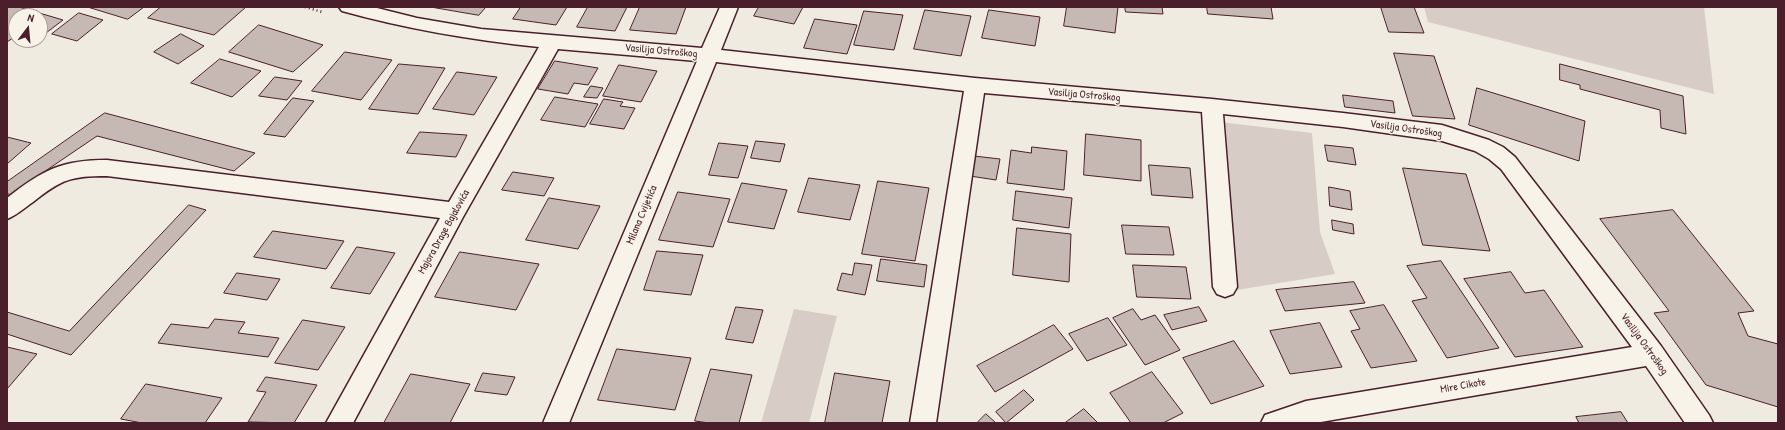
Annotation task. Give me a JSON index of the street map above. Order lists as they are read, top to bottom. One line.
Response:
{"streets":{"street":["Vasilija Ostroškog","Milana Cvijetića","Majora Drage Bajalovića","Mire Cikote"]},"crossings":[["Vasilija Ostroškog","Milana Cvijetića"],["Vasilija Ostroškog","Majora Drage Bajalovića"],["Vasilija Ostroškog","Mire Cikote"]],"north":"top"}
